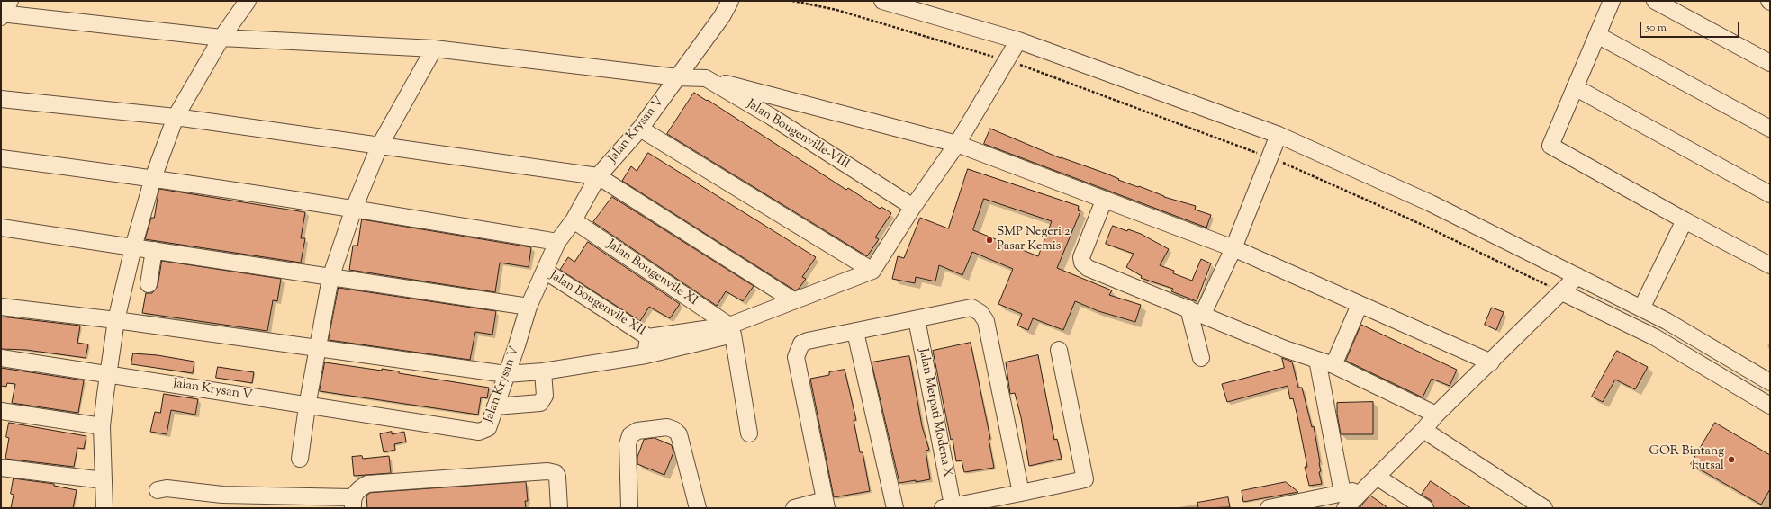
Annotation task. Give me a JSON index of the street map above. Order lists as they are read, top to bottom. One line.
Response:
{"streets":{"street":["Jalan Krysan V","Jalan Bougenville-VIII","Jalan Bougenvile XI","Jalan Bougenvile XII","Jalan Merpati Modena X"]},"crossings":[["Jalan Krysan V","Jalan Bougenville-VIII"],["Jalan Krysan V","Jalan Bougenvile XI"],["Jalan Krysan V","Jalan Bougenvile XII"]],"places":["SMP Negeri 2 Pasar Kemis","GOR Bintang Futsal"],"scale_bar":"50 m"}
